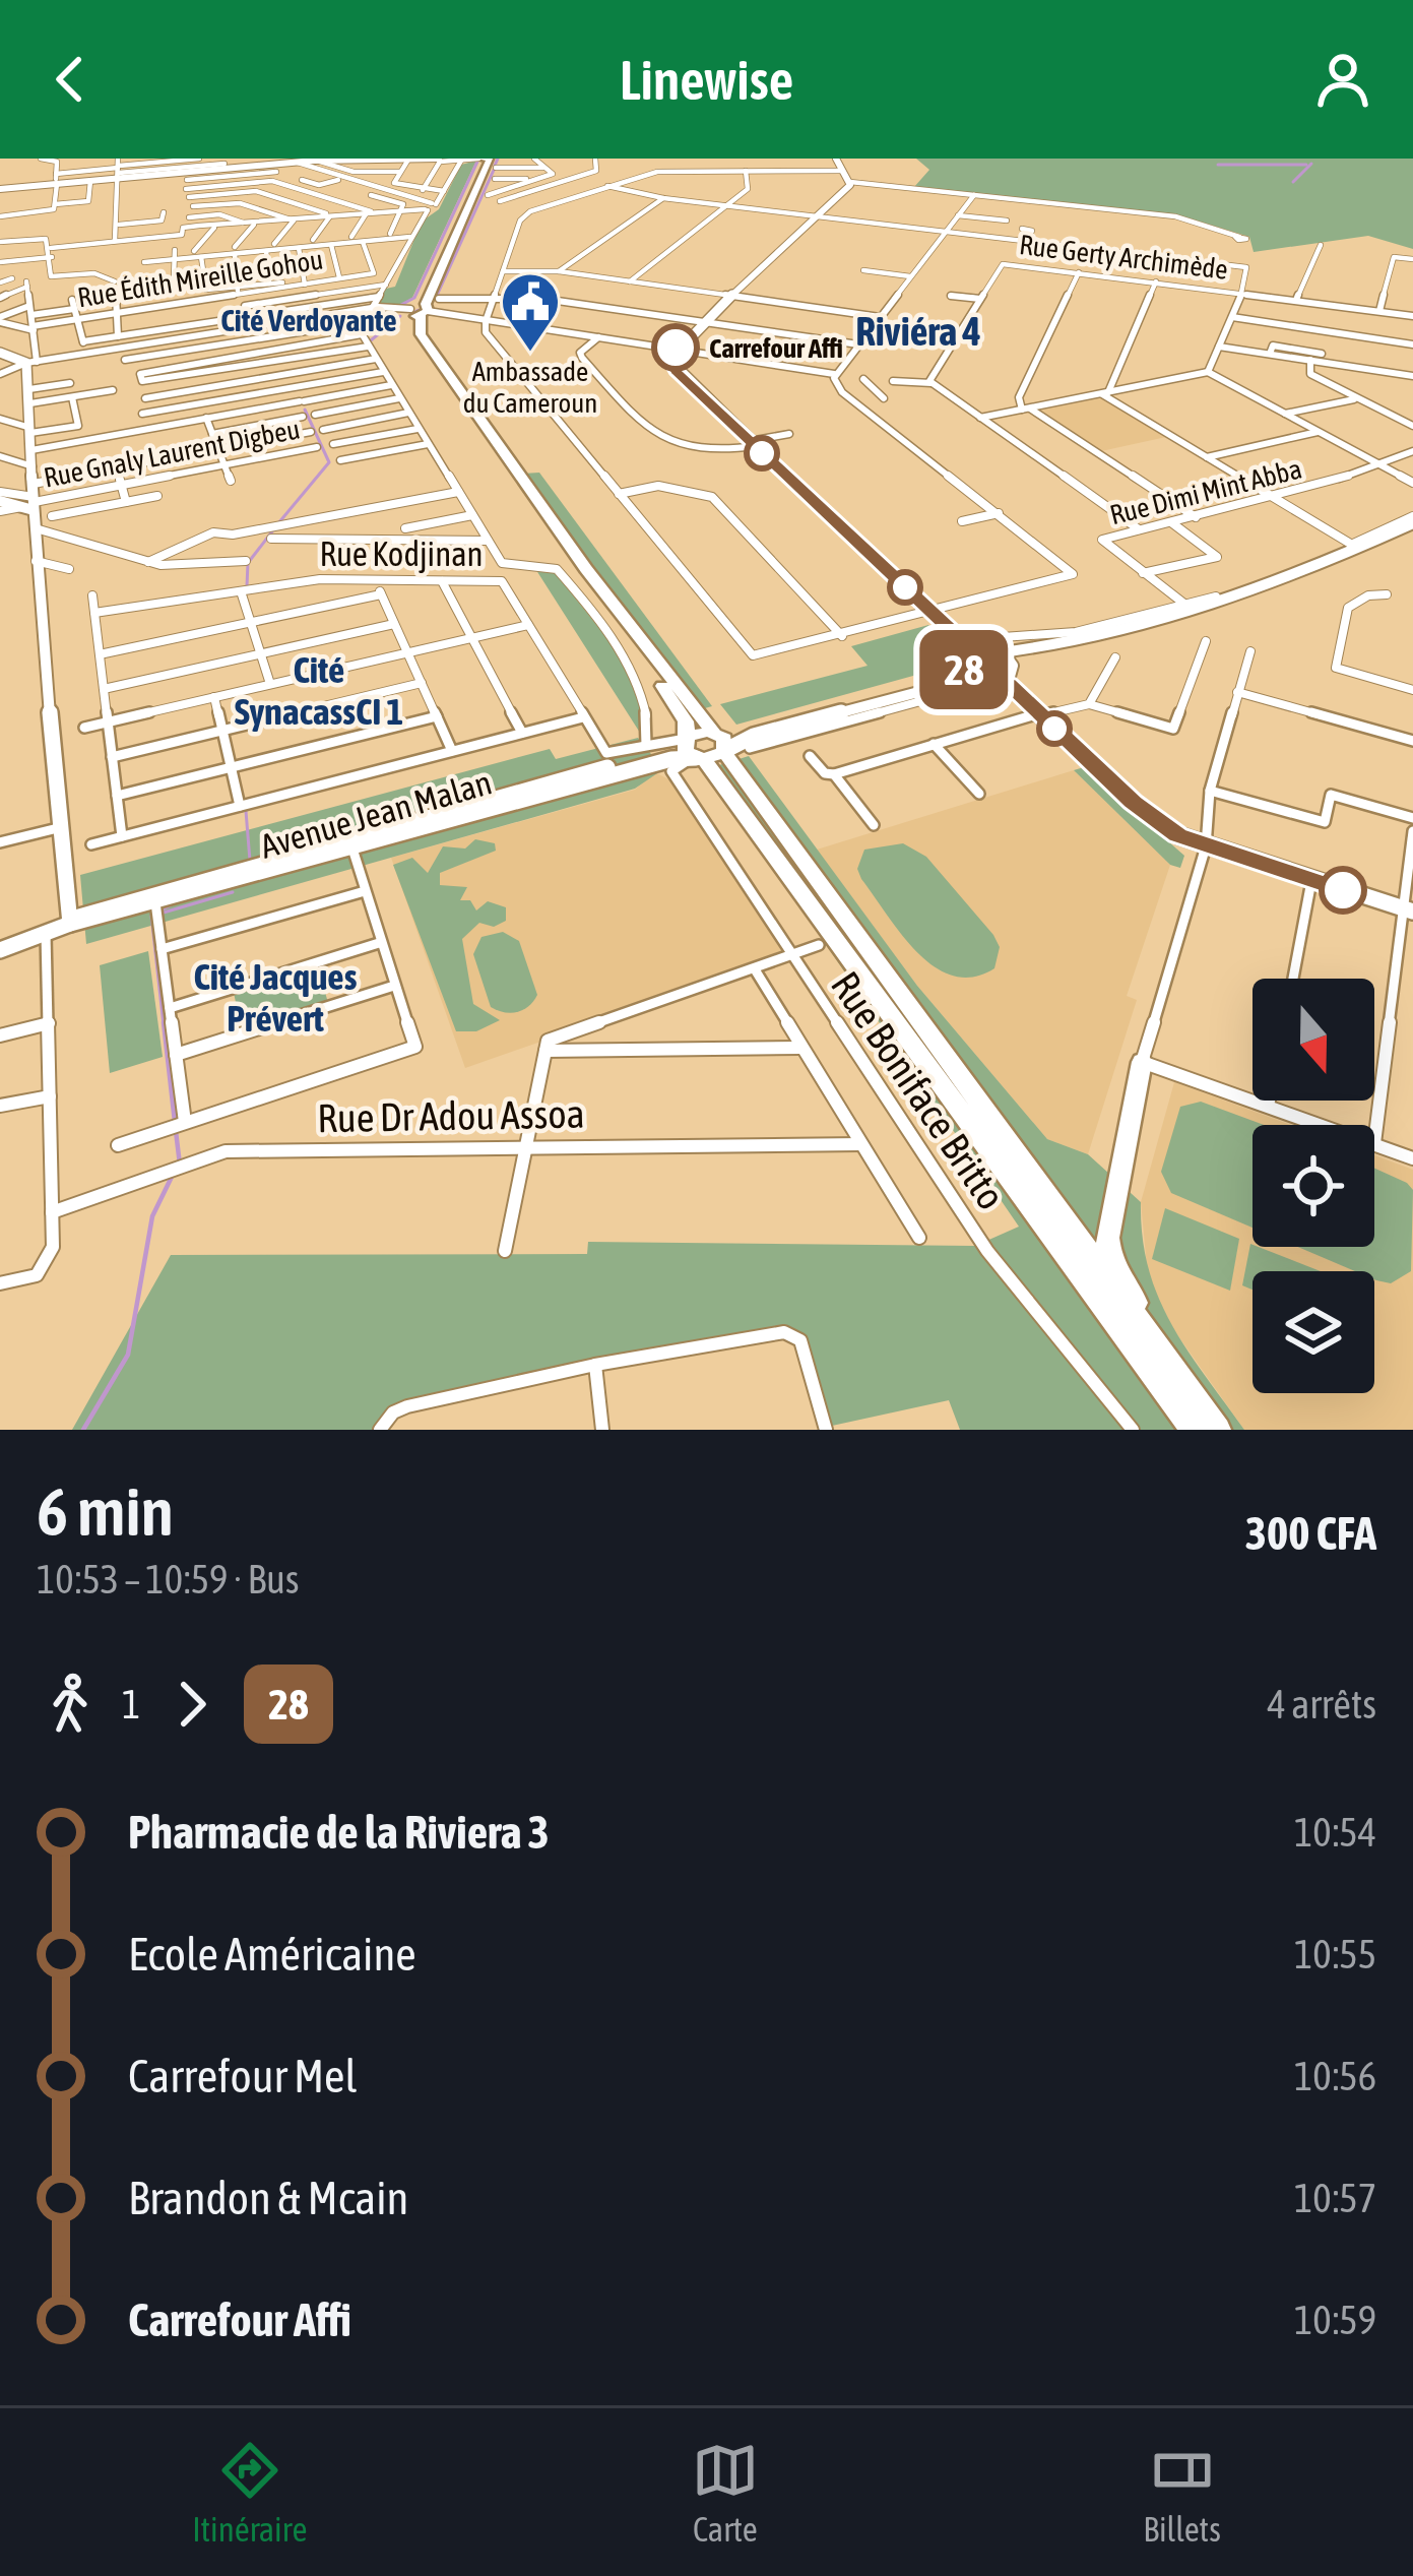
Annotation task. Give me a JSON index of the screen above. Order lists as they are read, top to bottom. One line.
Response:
{"streets":{"main road":["Avenue Jean Malan"],"street":["Rue Gerty Archimède","Rue Édith Mireille Gohou","Rue Gnaly Laurent Digbeu","Rue Dimi Mint Abba","Rue Kodjinan","Rue Boniface Britto","Rue Dr Adou Assoa"]},"crossings":[["Rue Kodjinan","Avenue Jean Malan"],["Avenue Jean Malan","Rue Boniface Britto"]],"districts":["Cité Verdoyante","Riviéra 4","Cité SynacassCI 1","Cité Jacques Prévert"],"places":{"other":["Carrefour Affi"],"public building":["Ambassade du Cameroun"]},"lines":["bus line 28"],"north":"bottom","page":{"header":"Linewise","on_map":"28","heading":["6 min","10:53 – 10:59 · Bus","300 CFA"],"legs":["1","28","4 arrêts"],"list":[{"name":"Pharmacie de la Riviera 3","value":"10:54"},{"name":"Ecole Américaine","value":"10:55"},{"name":"Carrefour Mel","value":"10:56"},{"name":"Brandon & Mcain","value":"10:57"},{"name":"Carrefour Affi","value":"10:59"}],"tabs":["Itinéraire","Carte","Billets"]}}
